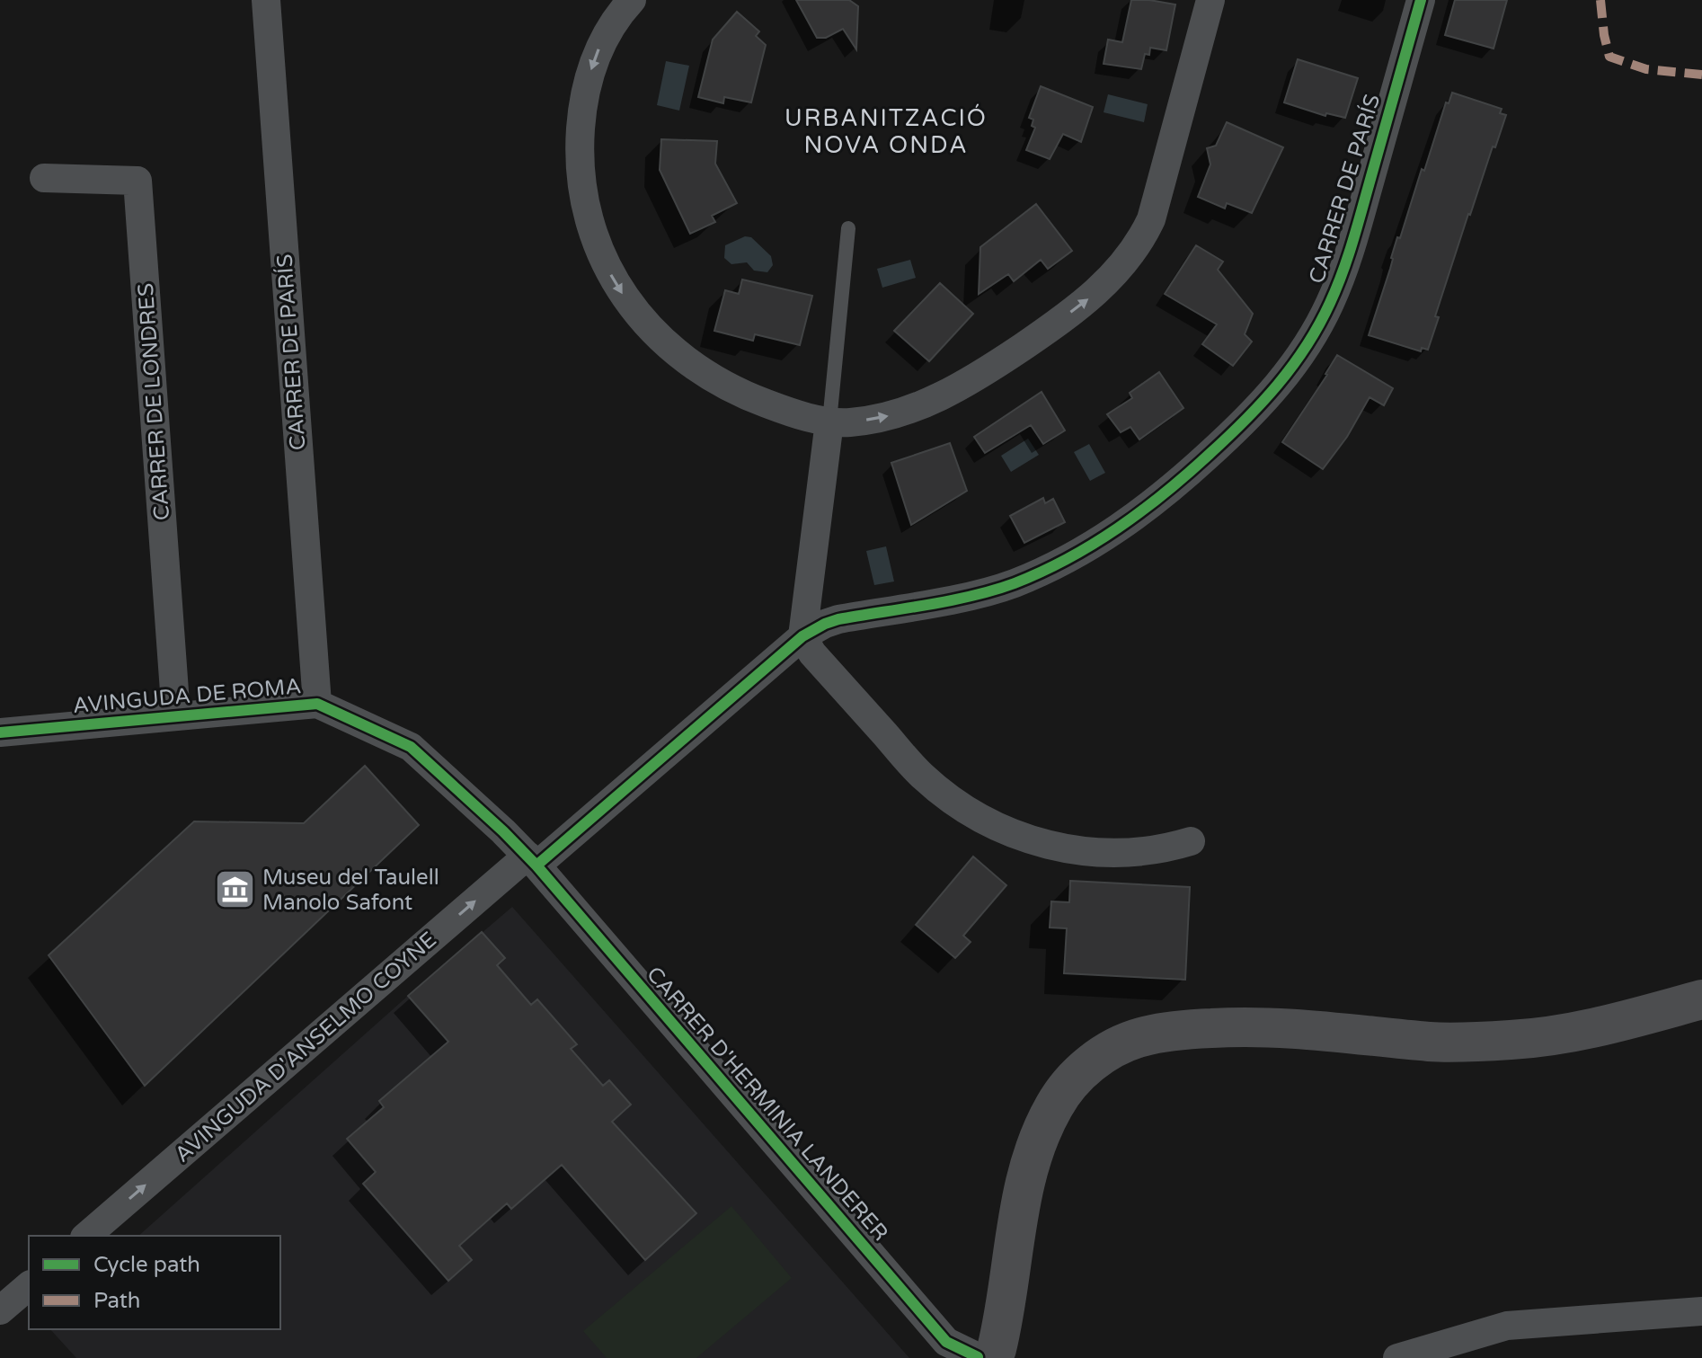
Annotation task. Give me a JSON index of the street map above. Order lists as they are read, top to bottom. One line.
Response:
{"streets":{"street":["CARRER DE PARÍS","CARRER DE LONDRES","AVINGUDA DE ROMA","AVINGUDA D'ANSELMO COYNE","CARRER D'HERMINIA LANDERER"]},"crossings":[["CARRER DE PARÍS","AVINGUDA DE ROMA"],["CARRER DE PARÍS","AVINGUDA D'ANSELMO COYNE"],["CARRER DE LONDRES","AVINGUDA DE ROMA"],["AVINGUDA DE ROMA","AVINGUDA D'ANSELMO COYNE"],["AVINGUDA DE ROMA","CARRER D'HERMINIA LANDERER"],["AVINGUDA D'ANSELMO COYNE","CARRER D'HERMINIA LANDERER"]],"one_way":["AVINGUDA D'ANSELMO COYNE"],"districts":["URBANITZACIÓ NOVA ONDA"],"places":{"museum":["Museu del Taulell Manolo Safont"]},"legend":["Cycle path","Path"]}
